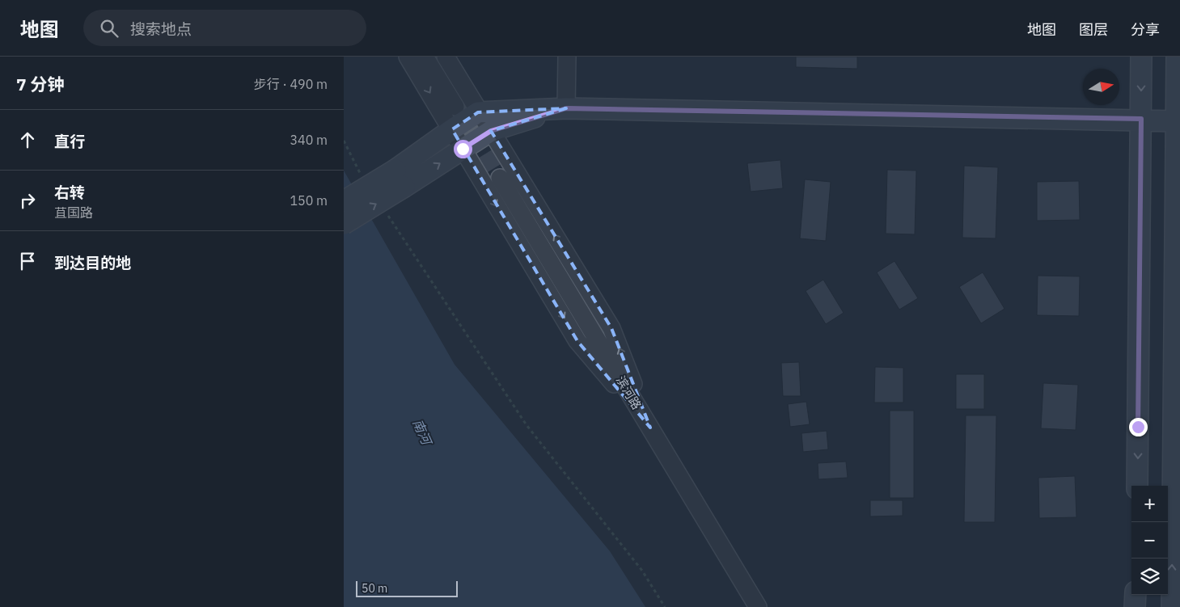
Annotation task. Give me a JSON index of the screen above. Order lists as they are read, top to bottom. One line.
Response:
{"streets":{"street":["滨河路"]},"water":["南河"],"scale_bar":"50 m","north":"right","page":{"header":"地图","search":"搜索地点","nav":["地图","图层","分享"],"heading":["7 分钟","步行 · 490 m"],"list":[["直行","340 m"],["右转","苴国路","150 m"],"到达目的地"],"map_buttons":["+","−"],"scale":"50 m"}}
